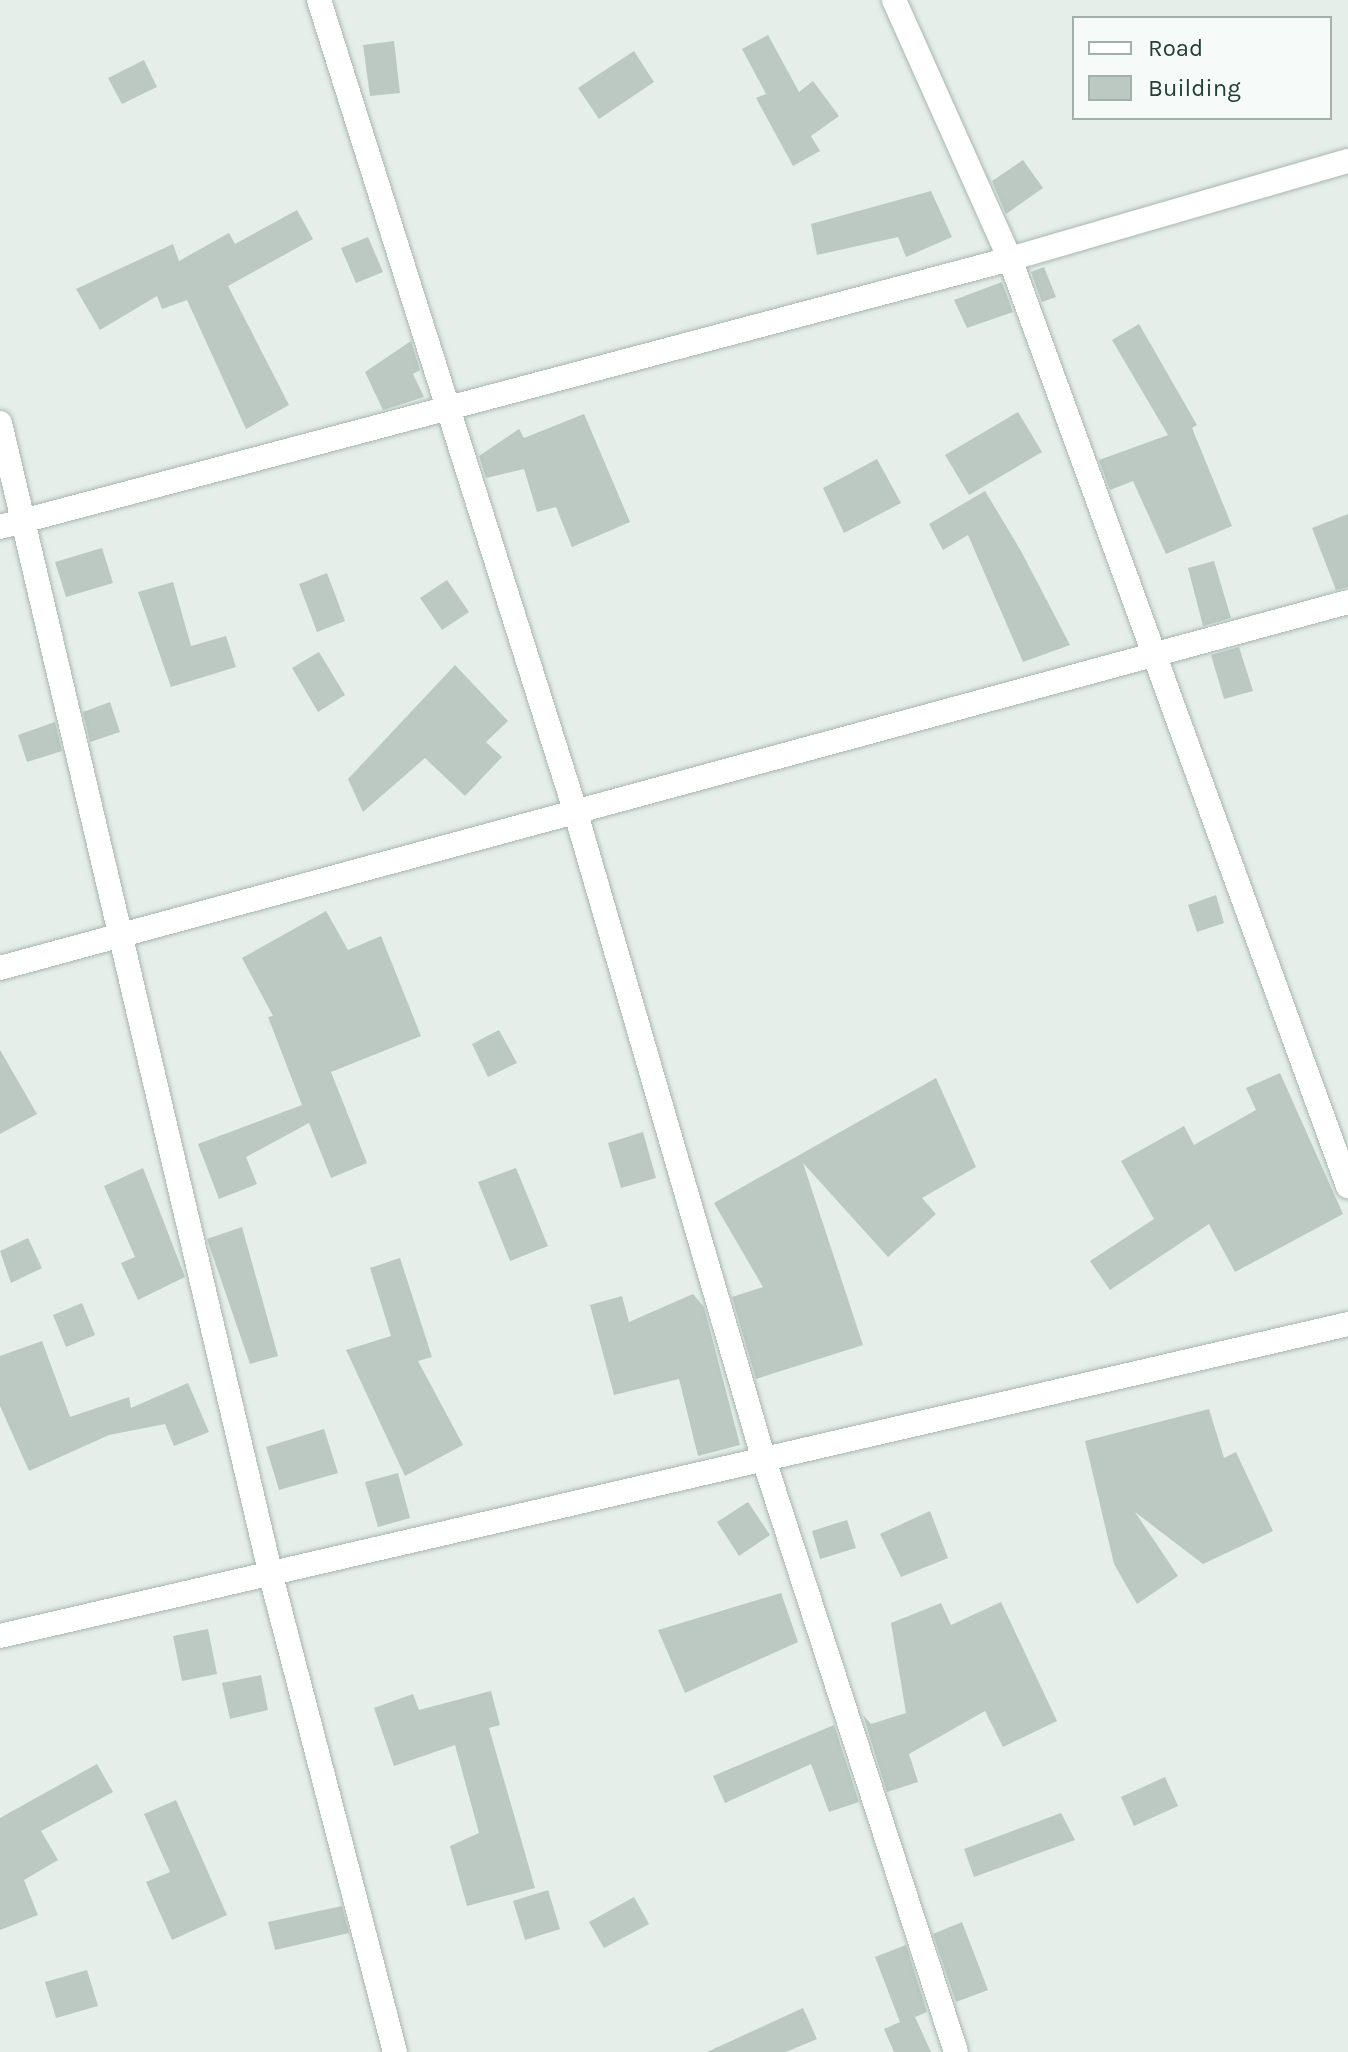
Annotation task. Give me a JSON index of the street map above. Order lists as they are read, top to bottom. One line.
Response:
{"legend":["Road","Building"]}
